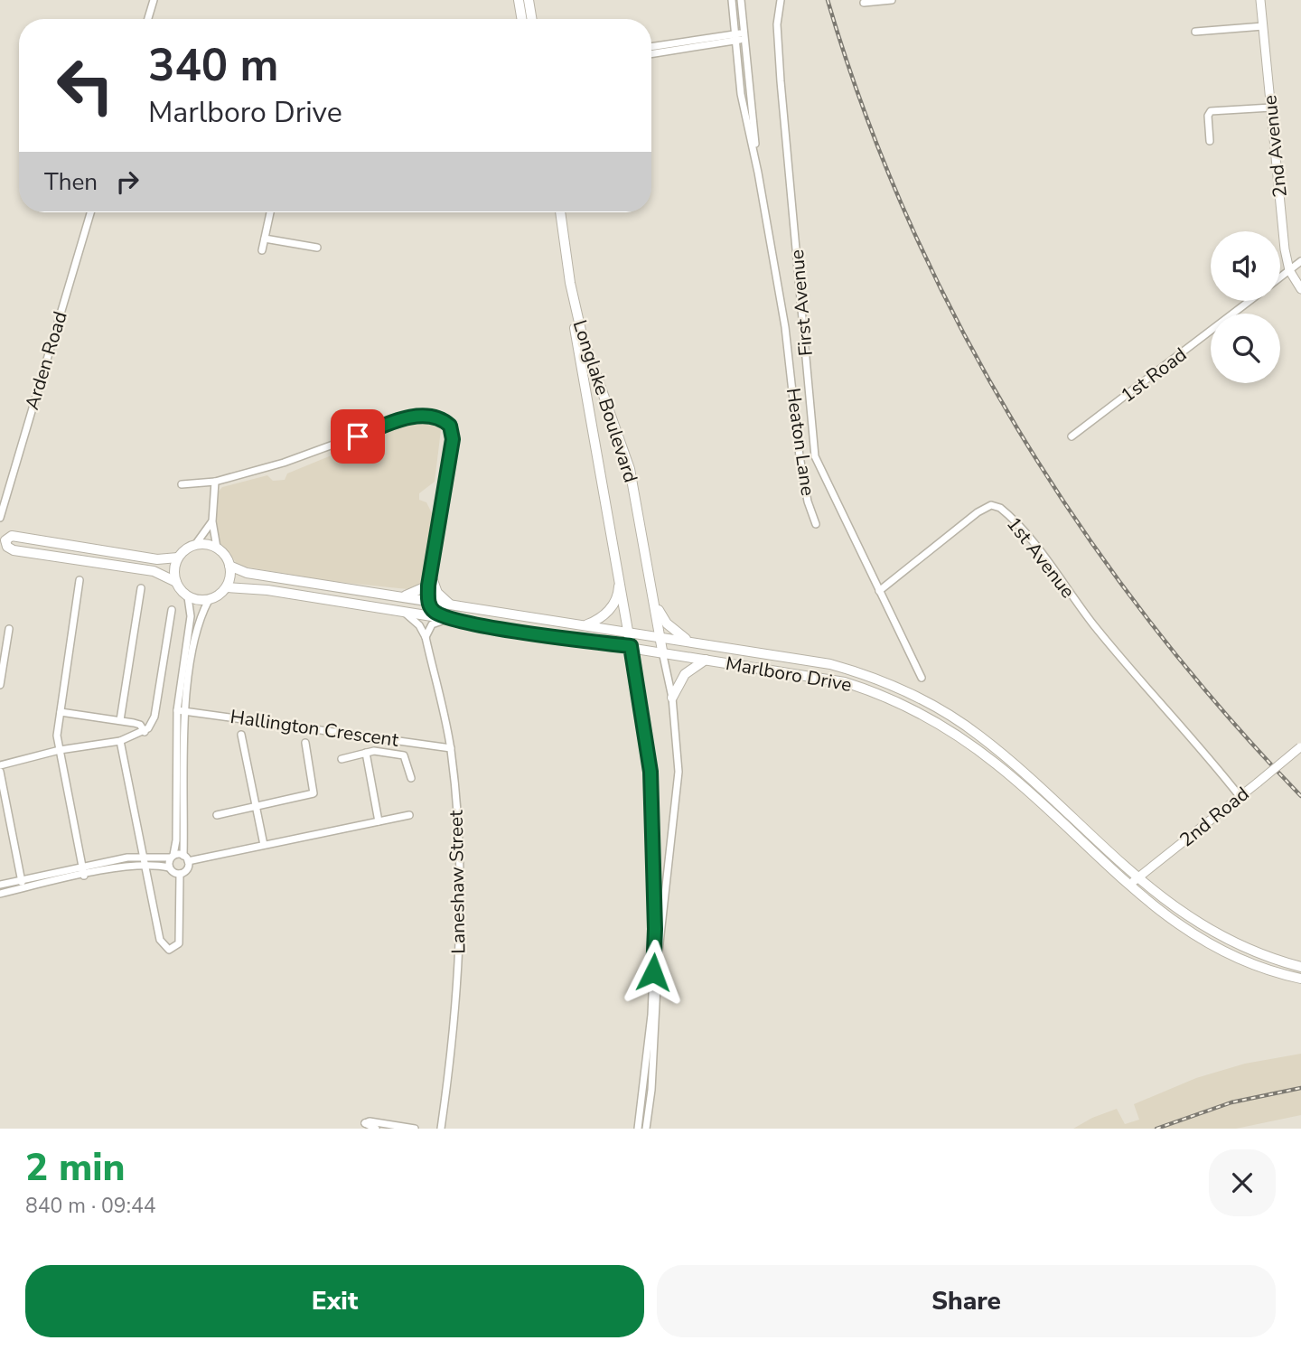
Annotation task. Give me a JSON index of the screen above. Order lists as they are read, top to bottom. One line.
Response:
{"streets":{"main road":["Longlake Boulevard","Marlboro Drive"],"street":["2nd Avenue","First Avenue","Arden Road","1st Road","Heaton Lane","1st Avenue","Hallington Crescent","2nd Road","Laneshaw Street"]},"crossings":[["First Avenue","1st Avenue"],["Longlake Boulevard","Marlboro Drive"],["1st Avenue","2nd Road"],["Marlboro Drive","2nd Road"],["Marlboro Drive","Laneshaw Street"],["Hallington Crescent","Laneshaw Street"]],"page":{"turn":["340 m","Marlboro Drive"],"then":"Then","heading":["2 min","840 m · 09:44"],"buttons":["Exit","Share"]}}
